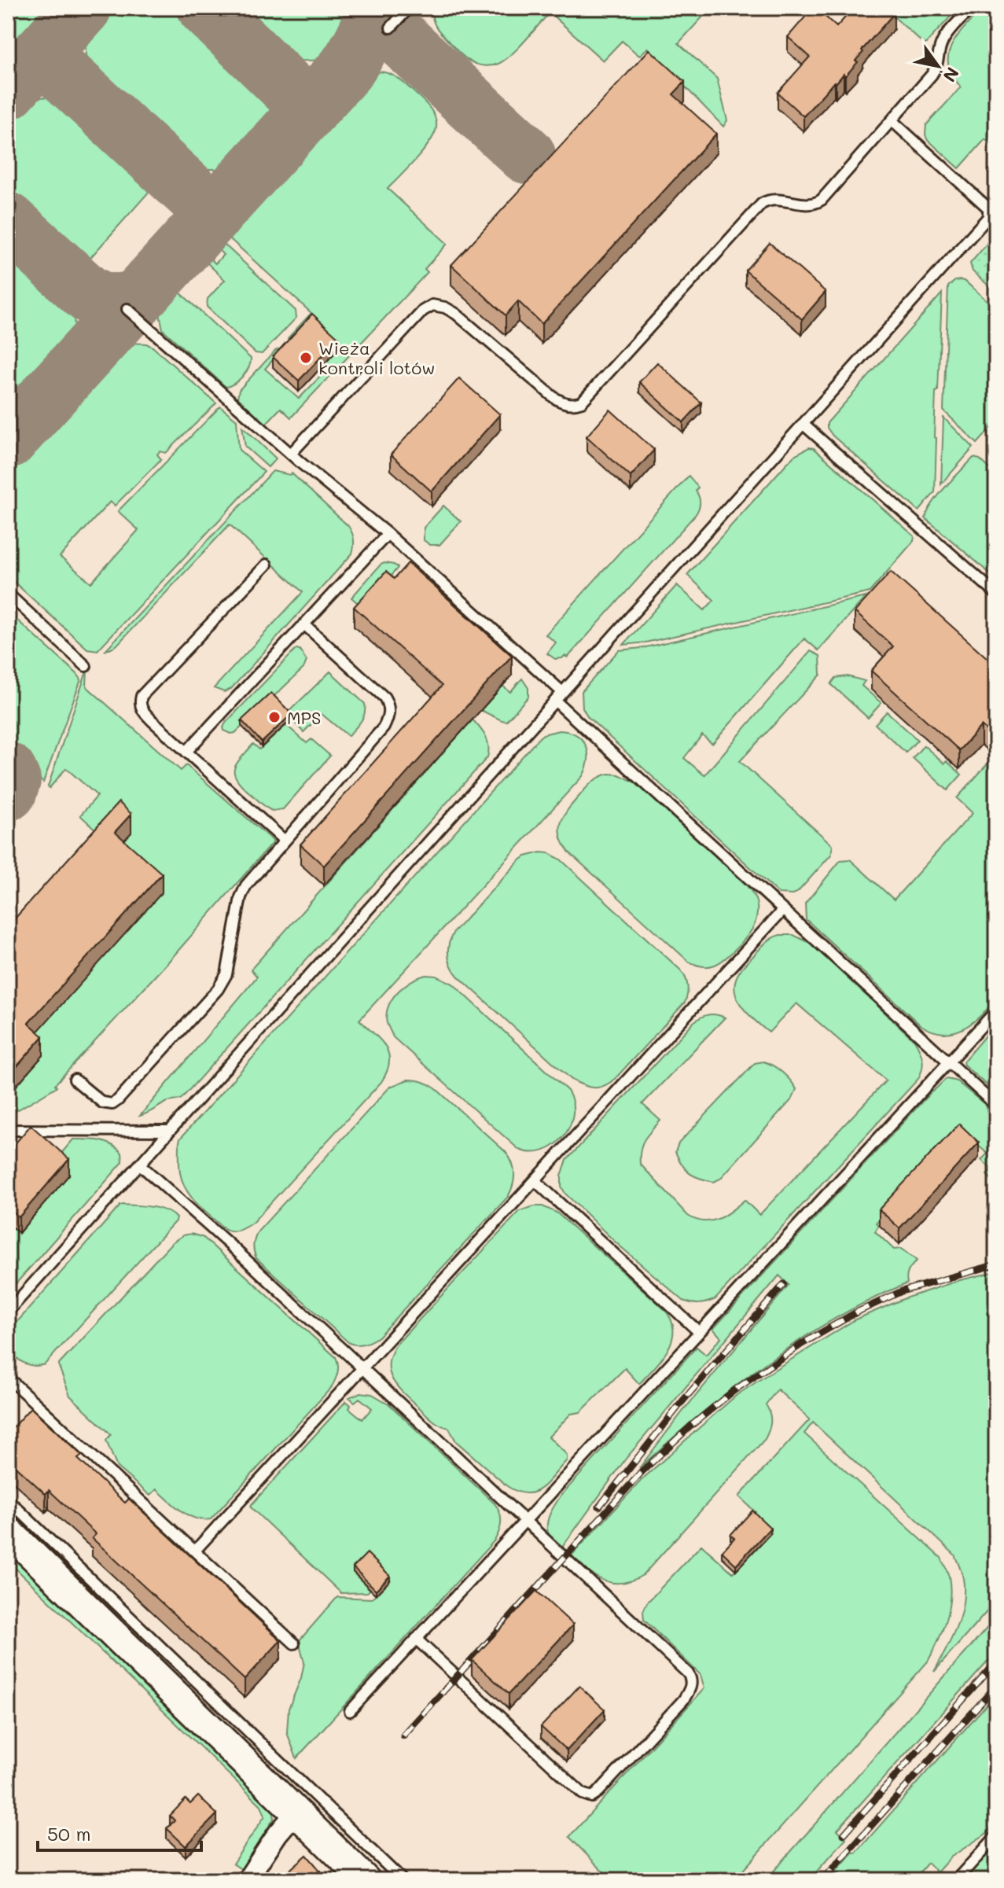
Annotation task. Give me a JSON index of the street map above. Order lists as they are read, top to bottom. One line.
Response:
{"places":["Wieża kontroli lotów","MPS"],"scale_bar":"50 m","north":"bottom right"}
